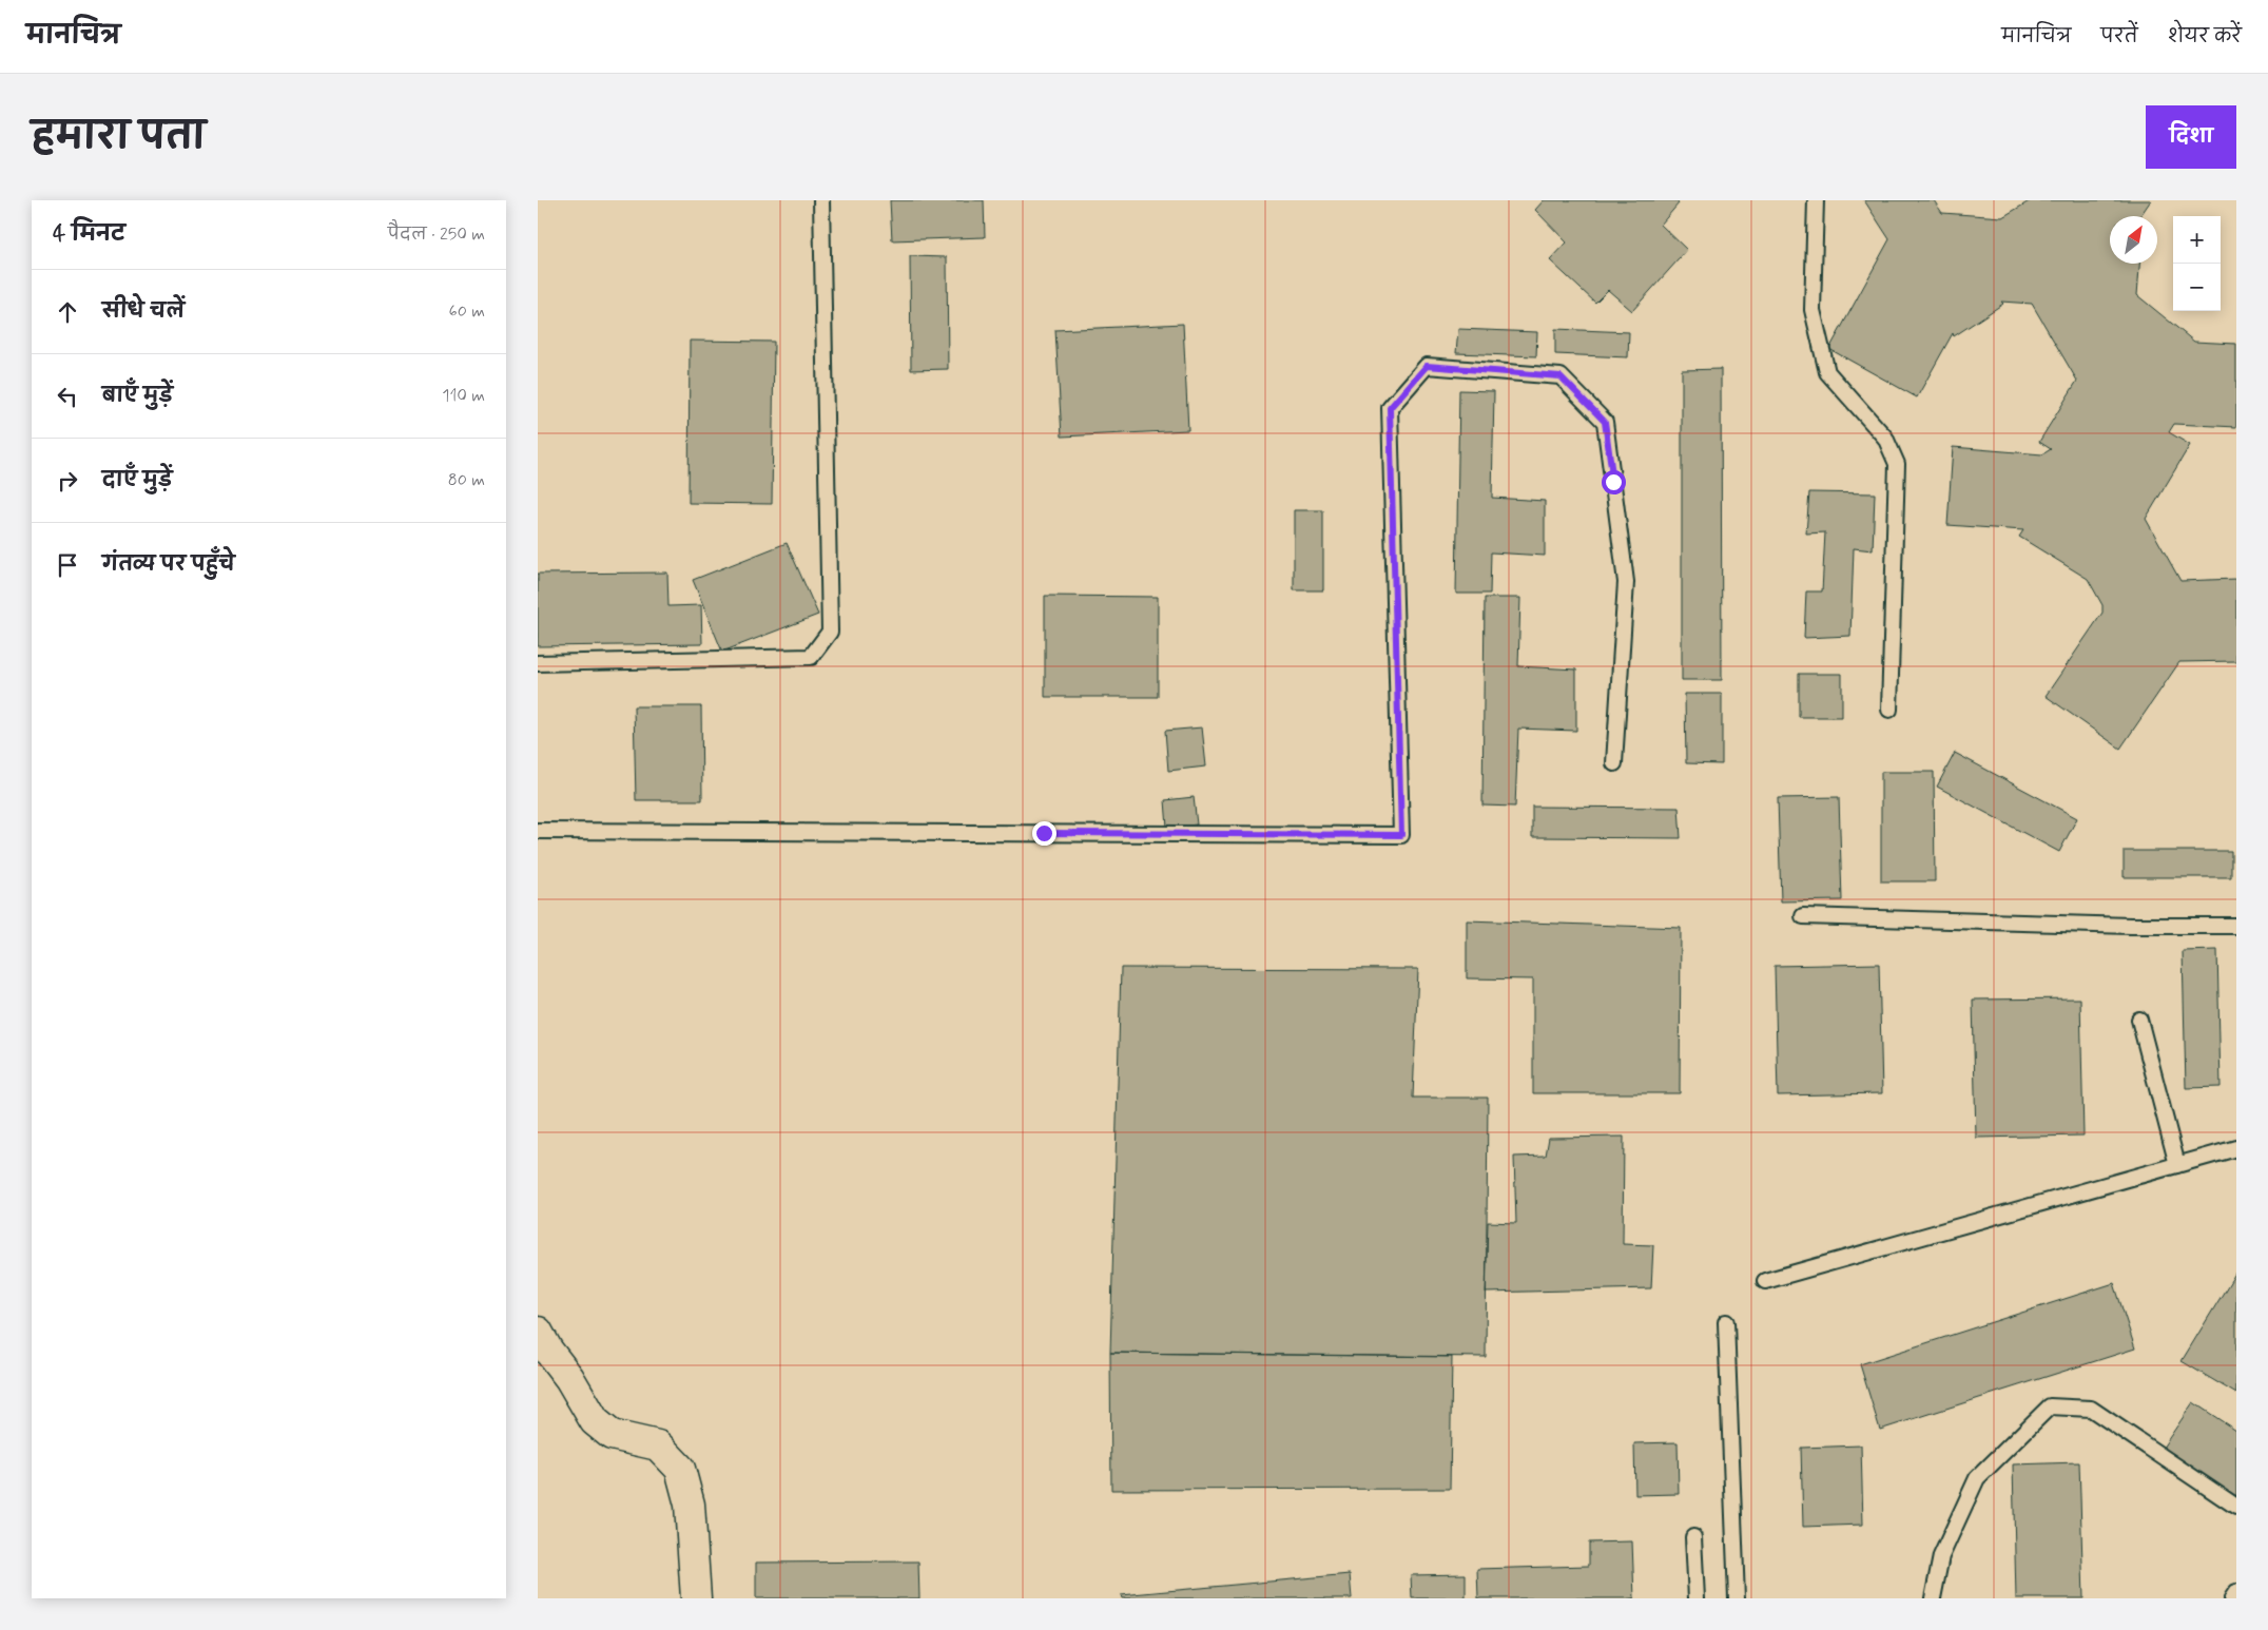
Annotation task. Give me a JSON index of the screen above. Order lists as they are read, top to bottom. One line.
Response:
{"north":"top right","page":{"header":"मानचित्र","nav":["मानचित्र","परतें","शेयर करें"],"title":"हमारा पता","buttons":"दिशा","heading":["4 मिनट","पैदल · 250 m"],"map_buttons":["+","−"],"list":[["सीधे चलें","60 m"],["बाएँ मुड़ें","110 m"],["दाएँ मुड़ें","80 m"],"गंतव्य पर पहुँचे"]}}
